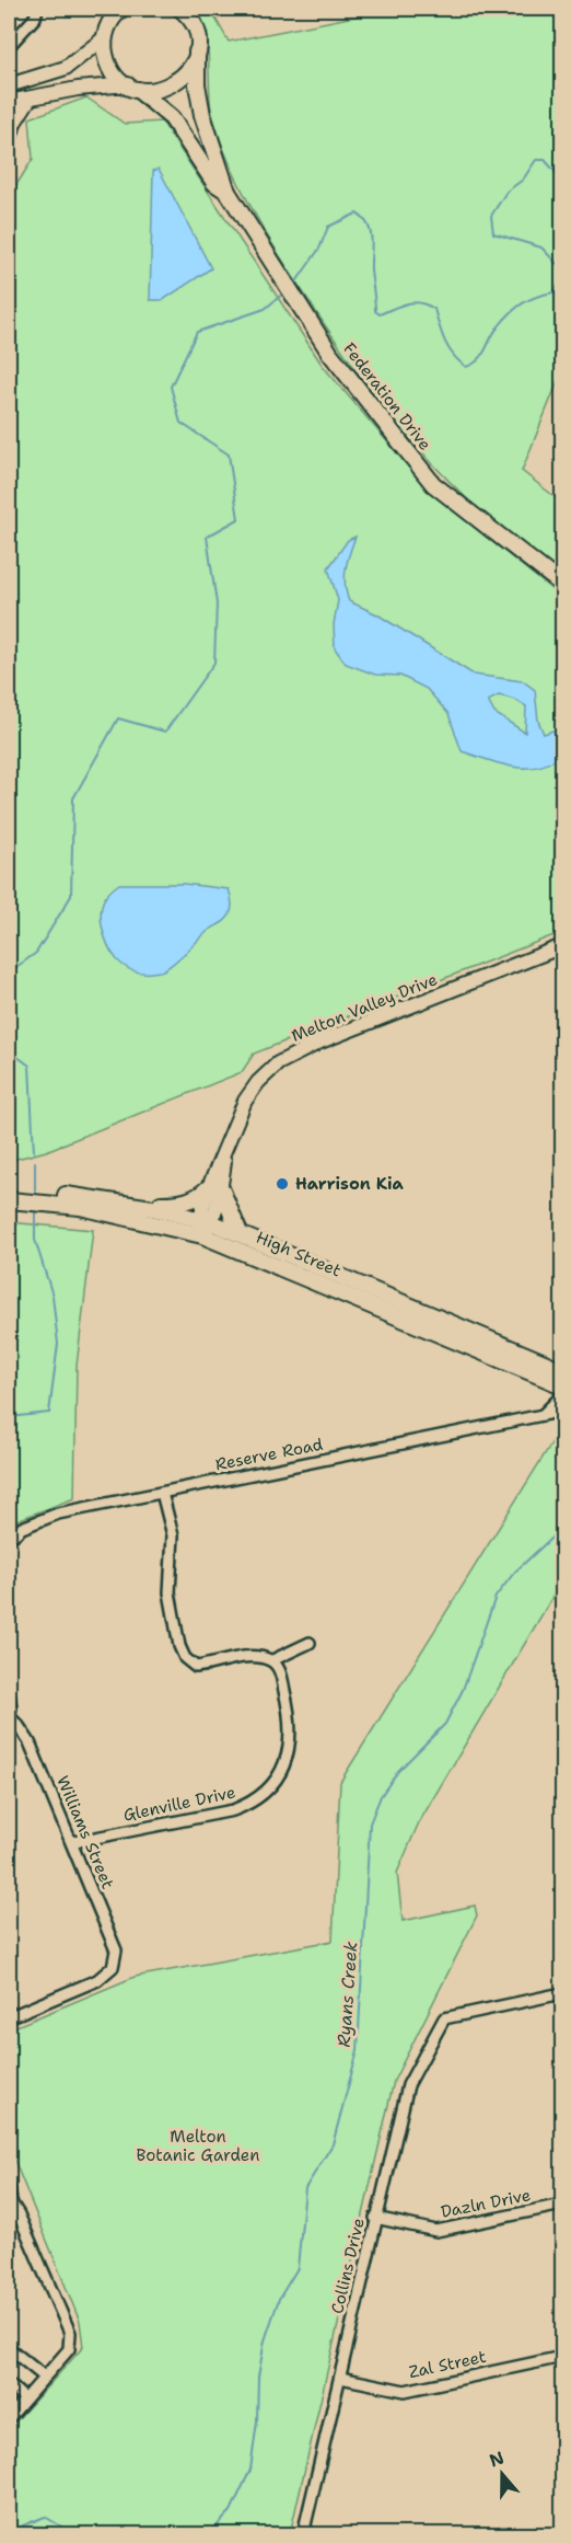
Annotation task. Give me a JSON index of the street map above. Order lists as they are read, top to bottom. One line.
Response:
{"streets":{"main road":["Federation Drive","High Street"],"street":["Melton Valley Drive","Reserve Road","Glenville Drive","Williams Street","Dazln Drive","Collins Drive","Zal Street"]},"crossings":[["Melton Valley Drive","High Street"],["Glenville Drive","Williams Street"],["Dazln Drive","Collins Drive"],["Collins Drive","Zal Street"]],"water":["Ryans Creek"],"parks":["Melton Botanic Garden"],"places":["Harrison Kia"],"north":"top"}
